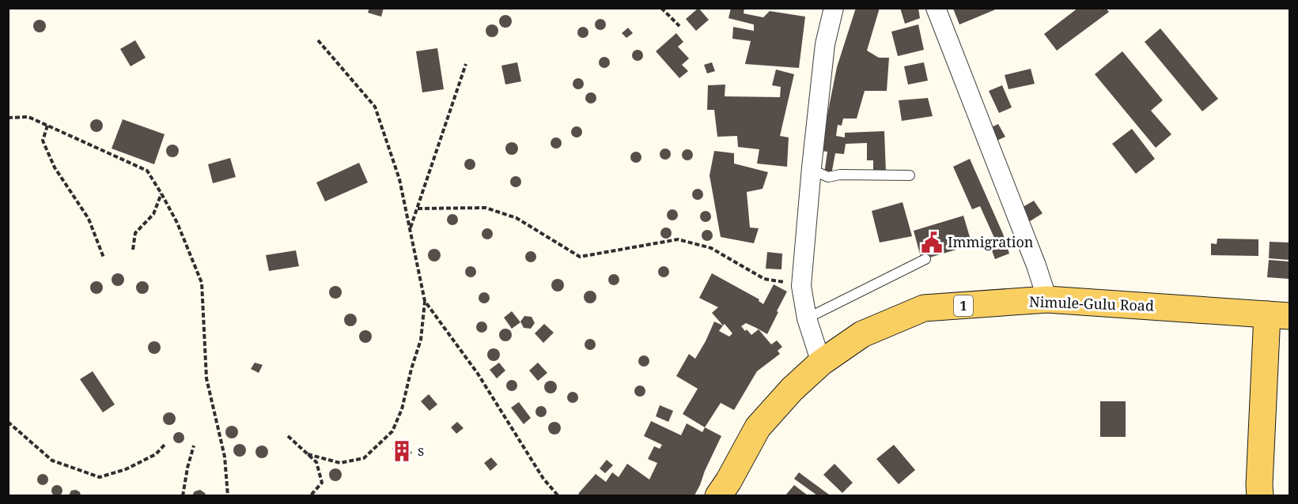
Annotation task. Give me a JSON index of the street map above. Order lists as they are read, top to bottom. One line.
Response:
{"streets":{"main road":["Nimule-Gulu Road","1"]},"places":{"public building":["Immigration"],"building":["s"]}}
